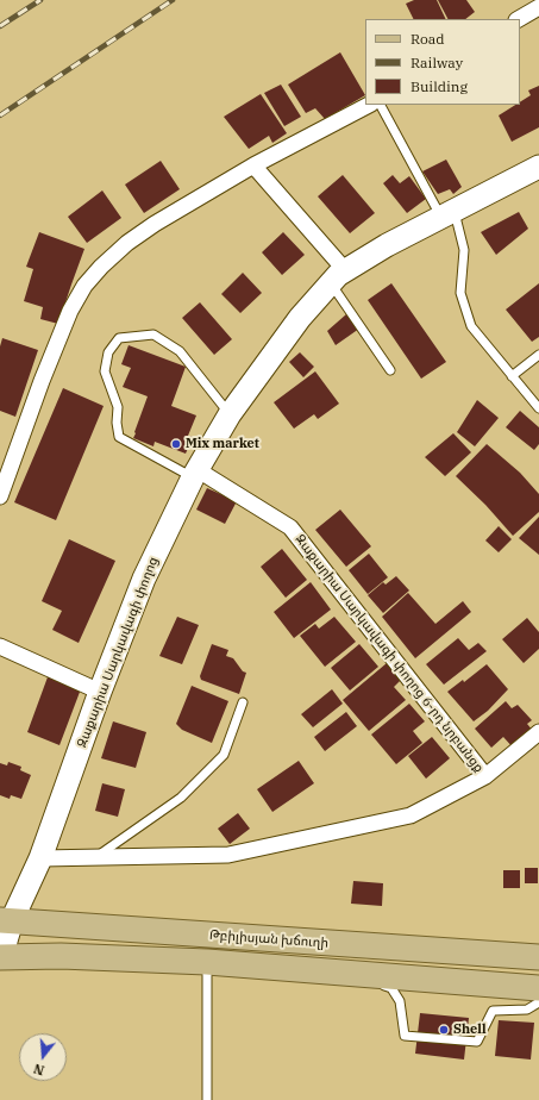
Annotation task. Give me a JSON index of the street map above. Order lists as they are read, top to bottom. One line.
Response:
{"streets":{"main road":["Զաքարիա Սարկավագի փողոց","Թբիլիսյան խճուղի"],"street":["Զաքարիա Սարկավագի փողոց 6-րդ նրբանցք"]},"crossings":[["Զաքարիա Սարկավագի փողոց","Զաքարիա Սարկավագի փողոց 6-րդ նրբանցք"],["Զաքարիա Սարկավագի փողոց","Թբիլիսյան խճուղի"]],"places":["Mix market","Shell"],"legend":["Road","Railway","Building"],"north":"bottom"}
